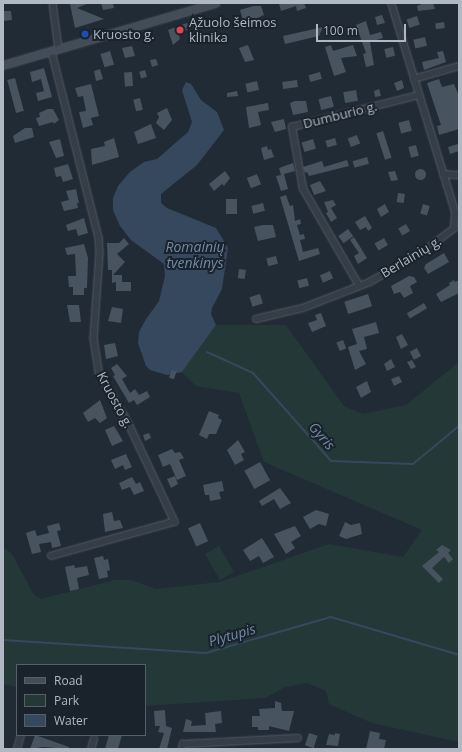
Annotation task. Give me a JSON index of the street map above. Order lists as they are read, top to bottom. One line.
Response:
{"streets":{"street":["Dumburio g.","Berlainių g.","Kruosto g."]},"crossings":[["Dumburio g.","Berlainių g."]],"water":["Romainių tvenkinys","Gyris","Plytupis"],"places":["Ąžuolo šeimos klinika","Kruosto g."],"legend":["Road","Park","Water"],"scale_bar":"100 m"}
